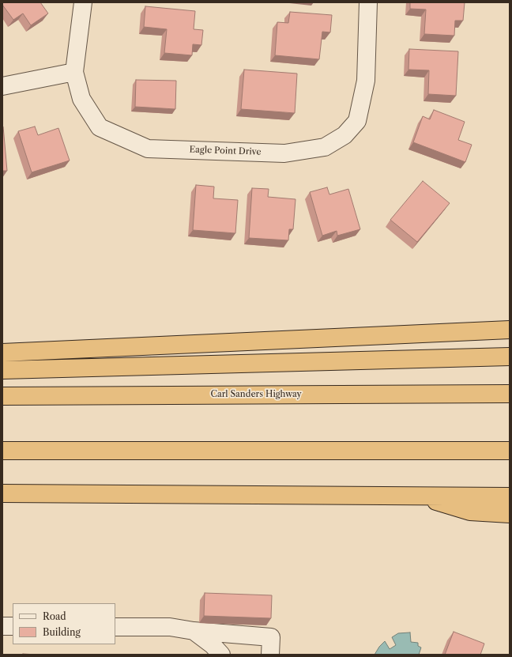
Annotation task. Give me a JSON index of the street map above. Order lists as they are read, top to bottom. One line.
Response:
{"streets":{"highway":["Carl Sanders Highway"],"street":["Eagle Point Drive"]},"legend":["Road","Building"]}
